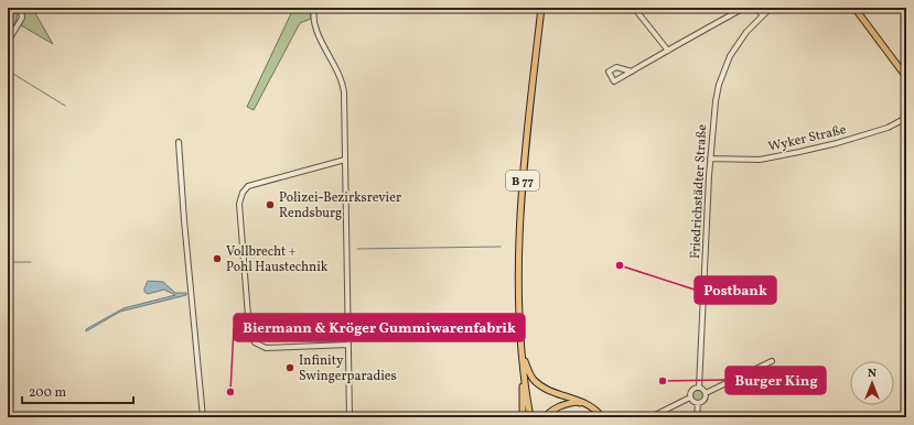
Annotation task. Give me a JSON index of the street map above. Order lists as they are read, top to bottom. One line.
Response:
{"streets":{"main road":["B 77"],"street":["Wyker Straße","Friedrichstädter Straße"]},"crossings":[["Wyker Straße","Friedrichstädter Straße"]],"places":["Polizei-Bezirksrevier Rendsburg","Vollbrecht + Pohl Haustechnik","Postbank","Infinity Swingerparadies","Burger King","Biermann & Kröger Gummiwarenfabrik"],"scale_bar":"200 m","north":"top"}
